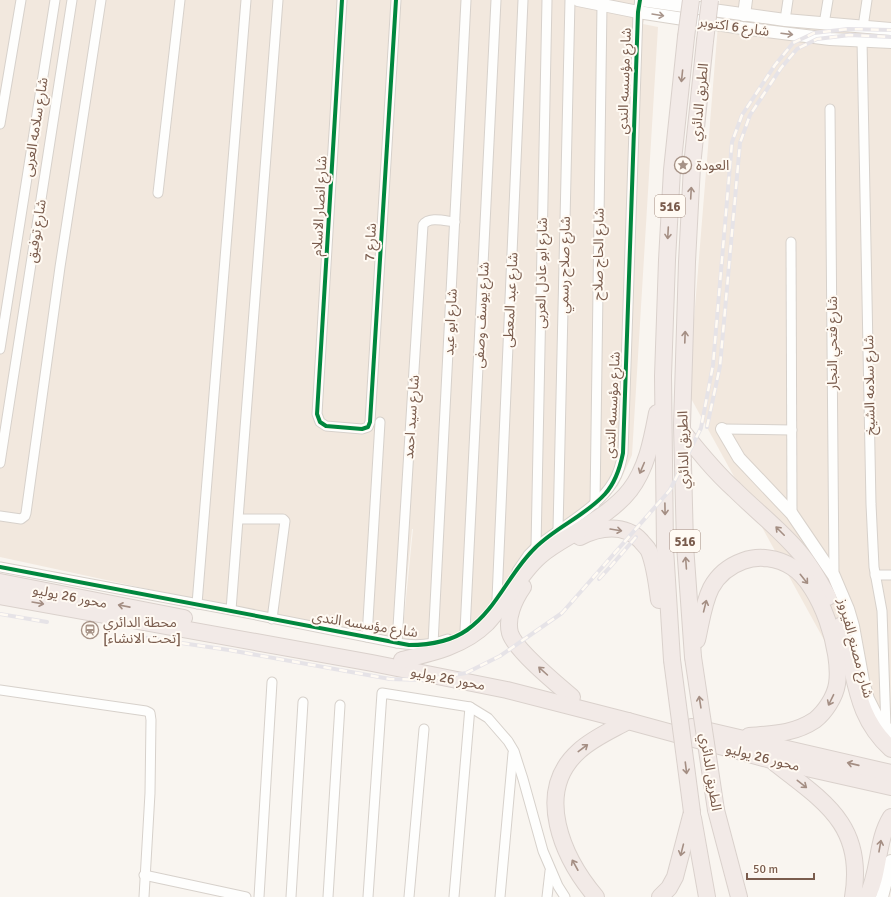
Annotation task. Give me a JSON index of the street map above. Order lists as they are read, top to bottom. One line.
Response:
{"streets":{"highway":["الطريق الدائري","516","محور 26 يوليو"],"street":["شارع 6 اكتوبر","شارع مؤسسه الندى","شارع سلامه العربى","شارع انصار الاسلام","شارع توفيق","شارع 7","شارع الحاج صلاح","شارع صلاح رسمي","شارع ابو عادل العربى","شارع عبد المعطى","شارع يوسف وصفى","شارع ابو عيد","شارع فتحي النجار","شارع سلامه الشيخ","شارع سيد احمد","شارع مصنع الفيروز"]},"crossings":[["شارع 6 اكتوبر","شارع مؤسسه الندى"],["شارع 6 اكتوبر","شارع الحاج صلاح"],["شارع 6 اكتوبر","شارع سلامه الشيخ"],["شارع مؤسسه الندى","شارع الحاج صلاح"],["شارع مؤسسه الندى","شارع صلاح رسمي"],["شارع مؤسسه الندى","شارع ابو عادل العربى"],["شارع مؤسسه الندى","شارع عبد المعطى"],["شارع مؤسسه الندى","شارع يوسف وصفى"],["شارع مؤسسه الندى","شارع ابو عيد"],["شارع مؤسسه الندى","شارع سيد احمد"],["شارع انصار الاسلام","شارع 7"],["شارع ابو عيد","شارع سيد احمد"],["شارع فتحي النجار","شارع مصنع الفيروز"],["شارع سلامه الشيخ","شارع مصنع الفيروز"]],"places":{"place":["العودة"],"station":["محطة الدائري [تحت الانشاء]"]},"scale_bar":"50 m"}
